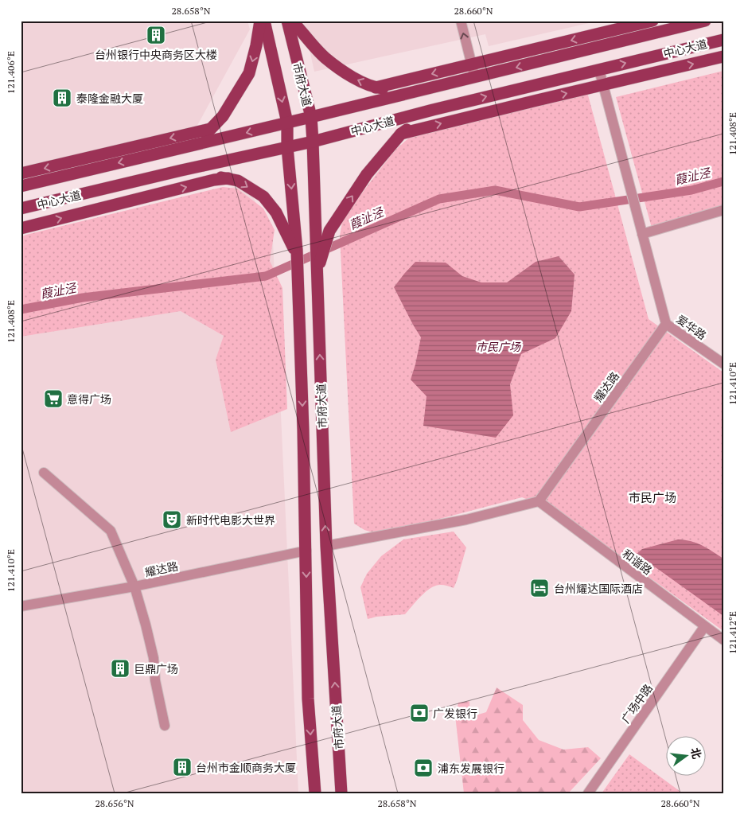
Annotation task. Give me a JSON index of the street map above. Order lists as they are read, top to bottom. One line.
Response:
{"streets":{"main road":["中心大道","市府大道"],"street":["爱华路","耀达路","和谐路","广场中路"]},"crossings":[["中心大道","市府大道"],["市府大道","耀达路"],["爱华路","耀达路"],["耀达路","和谐路"],["和谐路","广场中路"]],"districts":["市民广场"],"water":["葭沚泾"],"parks":["市民广场"],"places":{"building":["台州银行中央商务区大楼","泰隆金融大厦","巨鼎广场","台州市金顺商务大厦"],"supermarket":["意得广场"],"theatre":["新时代电影大世界"],"hotel":["台州耀达国际酒店"],"bank":["广发银行","浦东发展银行"]},"north":"right","coordinates":["28.658°N","28.660°N","121.406°E","121.408°E","121.410°E","121.412°E","28.656°N"]}
